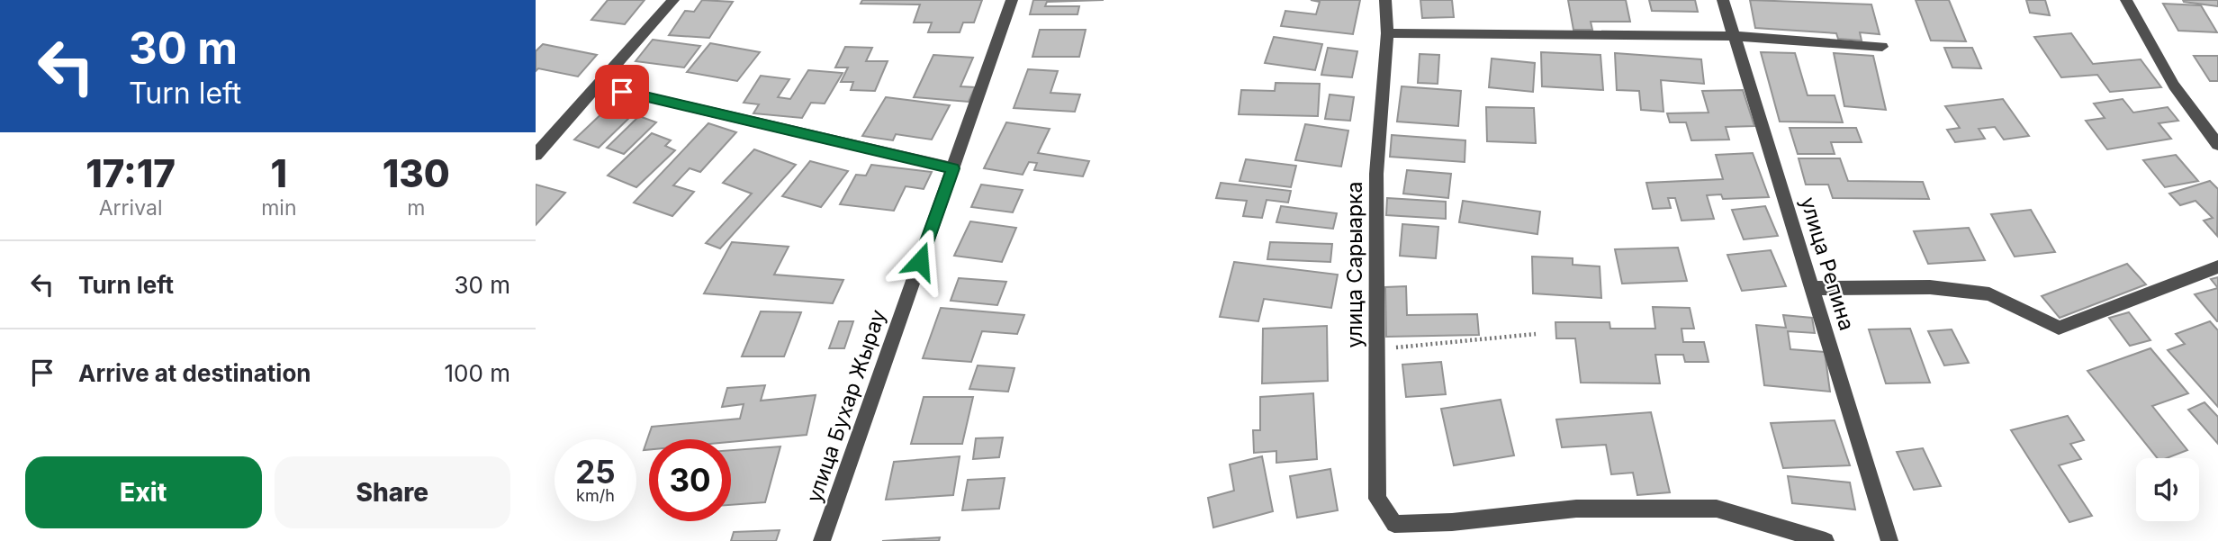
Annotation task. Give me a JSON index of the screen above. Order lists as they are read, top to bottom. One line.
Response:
{"streets":{"street":["улица Репина","улица Сарыарка","улица Бухар Жырау"]},"page":{"turn":["30 m","Turn left"],"eta":["17:17","Arrival","1","min","130","m"],"list":[{"name":"Turn left","value":"30 m"},{"name":"Arrive at destination","value":"100 m"}],"speed":"25 km/h","limit":"30","buttons":["Exit","Share"]}}
